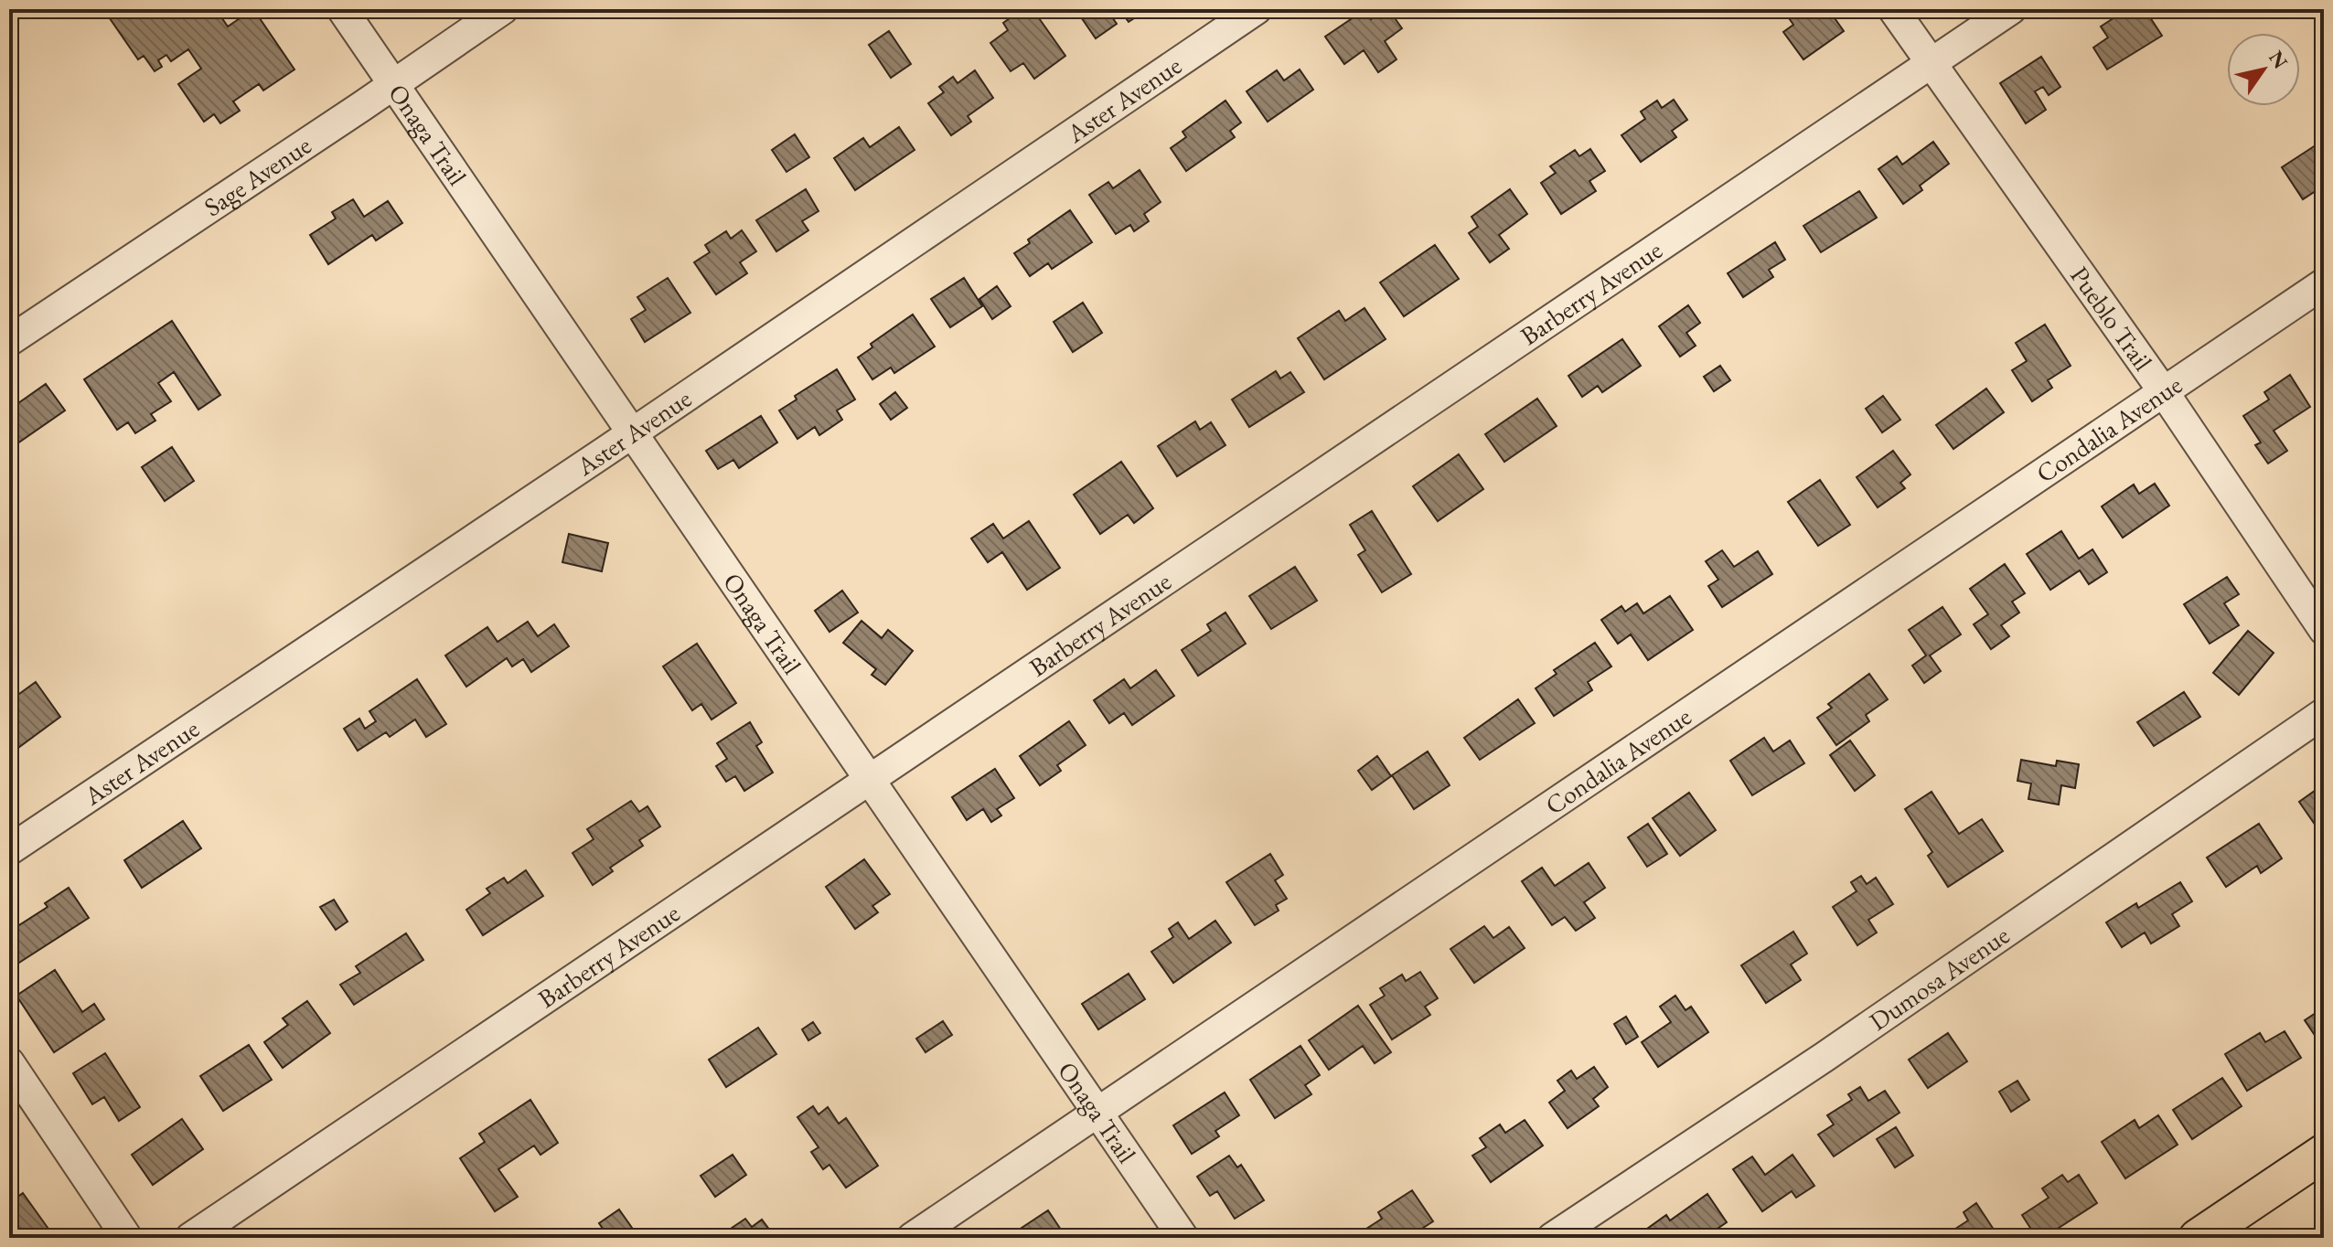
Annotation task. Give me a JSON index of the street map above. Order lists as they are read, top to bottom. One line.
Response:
{"streets":{"street":["Aster Avenue","Onaga Trail","Sage Avenue","Barberry Avenue","Pueblo Trail","Condalia Avenue","Dumosa Avenue"]},"crossings":[["Aster Avenue","Onaga Trail"],["Onaga Trail","Sage Avenue"],["Onaga Trail","Barberry Avenue"],["Onaga Trail","Condalia Avenue"],["Barberry Avenue","Pueblo Trail"],["Pueblo Trail","Condalia Avenue"]],"north":"top right"}
